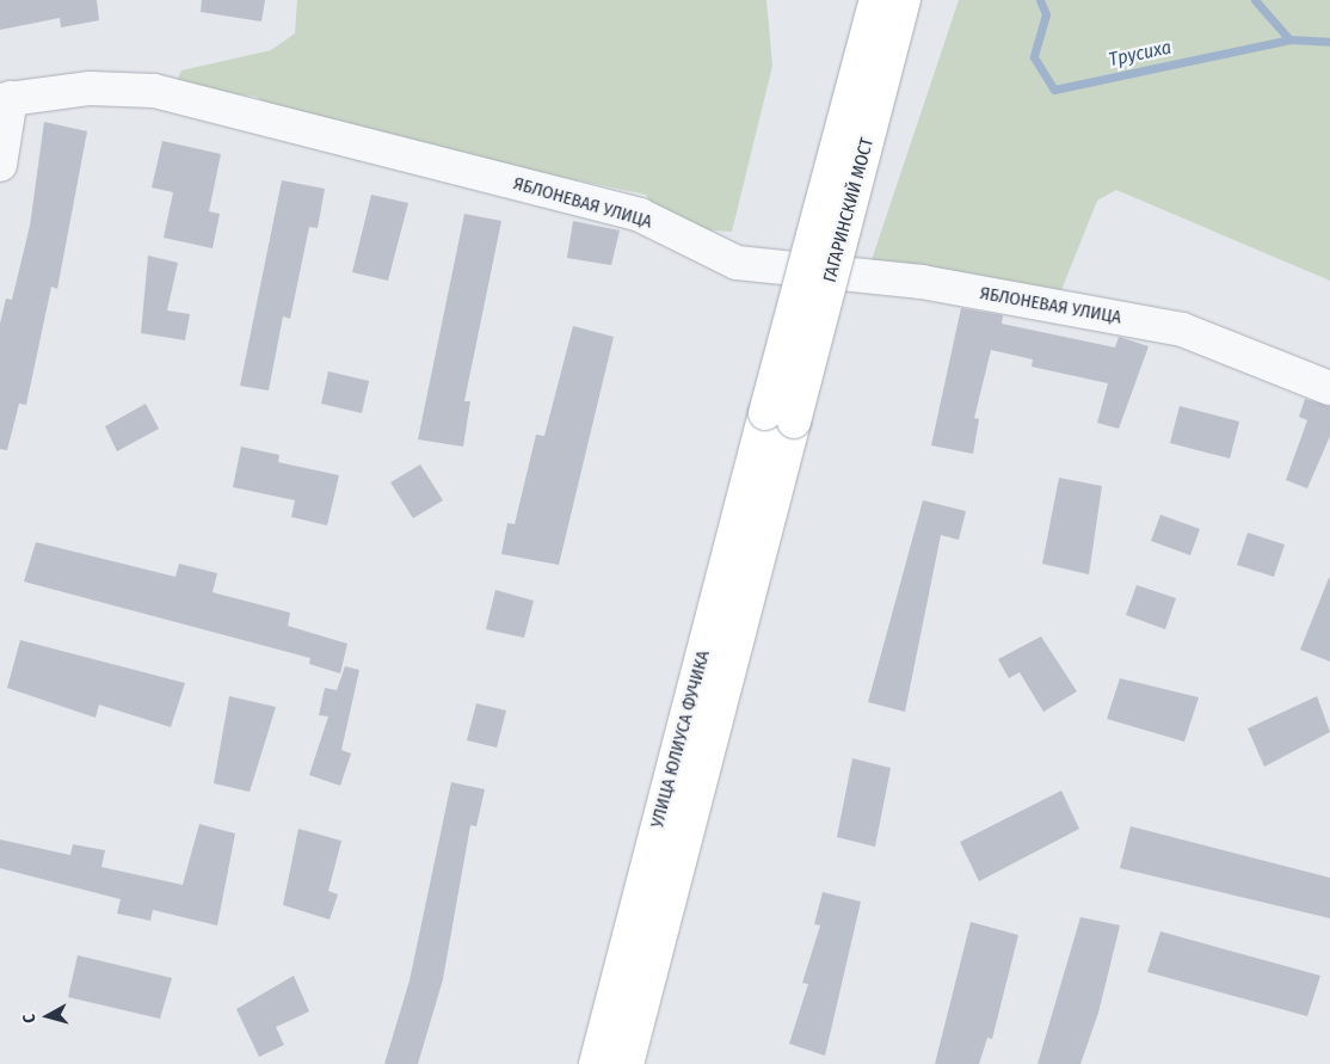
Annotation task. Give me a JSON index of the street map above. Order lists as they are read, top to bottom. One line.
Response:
{"streets":{"main road":["ГАГАРИНСКИЙ МОСТ","УЛИЦА ЮЛИУСА ФУЧИКА"],"street":["ЯБЛОНЕВАЯ УЛИЦА"]},"crossings":[["ГАГАРИНСКИЙ МОСТ","УЛИЦА ЮЛИУСА ФУЧИКА"]],"water":["Трусиха"],"north":"left"}
